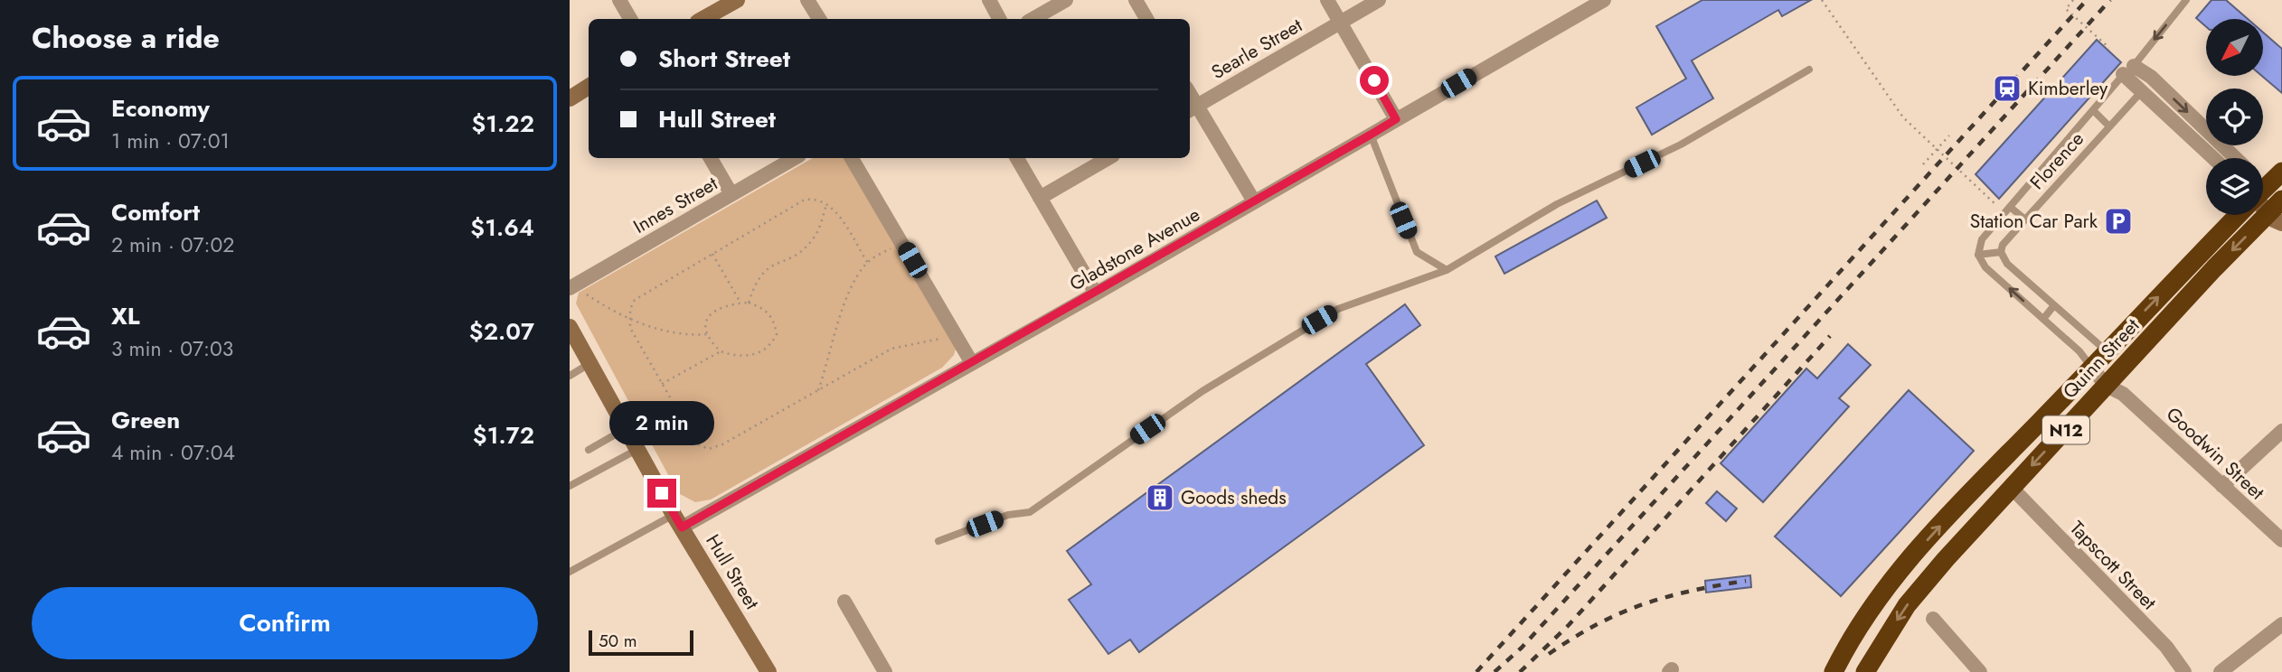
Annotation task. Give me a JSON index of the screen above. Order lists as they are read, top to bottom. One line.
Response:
{"streets":{"highway":["Quinn Street","N12"],"street":["Searle Street","Innes Street","Gladstone Avenue","Goodwin Street","Tapscott Street","Hull Street"],"lane":["Florence"]},"crossings":[["Gladstone Avenue","Hull Street"],["Quinn Street","Goodwin Street"],["Quinn Street","Tapscott Street"]],"places":{"station":["Kimberley"],"parking":["Station Car Park"],"building":["Goods sheds"]},"scale_bar":"50 m","north":"bottom left","page":{"heading":"Choose a ride","banner":["Short Street","Hull Street"],"list":[{"name":"Economy","note":"1 min · 07:01","value":"$1.22"},{"name":"Comfort","note":"2 min · 07:02","value":"$1.64"},{"name":"XL","note":"3 min · 07:03","value":"$2.07"},{"name":"Green","note":"4 min · 07:04","value":"$1.72"}],"bubble":"2 min","buttons":"Confirm","scale":"50 m"}}
